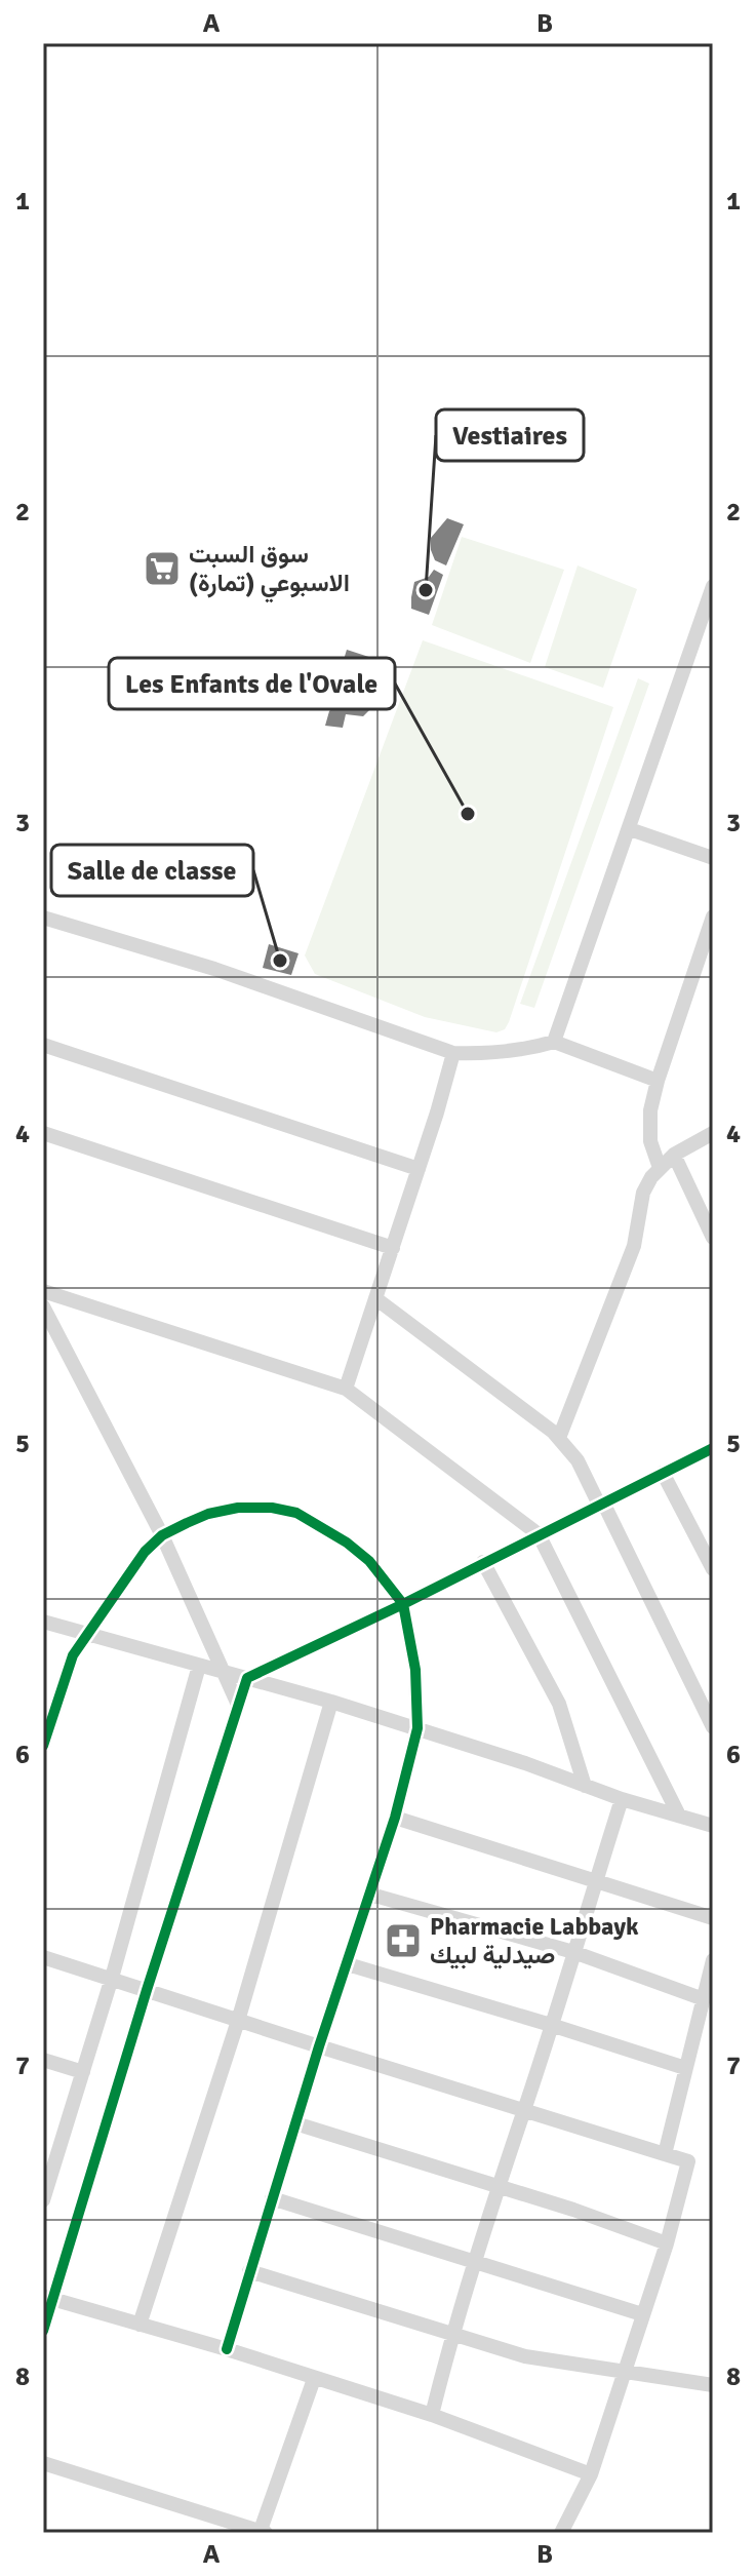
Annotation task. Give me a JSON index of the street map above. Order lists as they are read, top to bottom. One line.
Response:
{"places":{"supermarket":["سوق السبت الاسبوعي (تمارة)"],"other":["Vestiaires","Les Enfants de l'Ovale","Salle de classe"],"pharmacy":["Pharmacie Labbayk صيدلية لبيك"]},"grid":{"columns":["A","B"],"rows":["1","2","3","4","5","6","7","8"]}}
